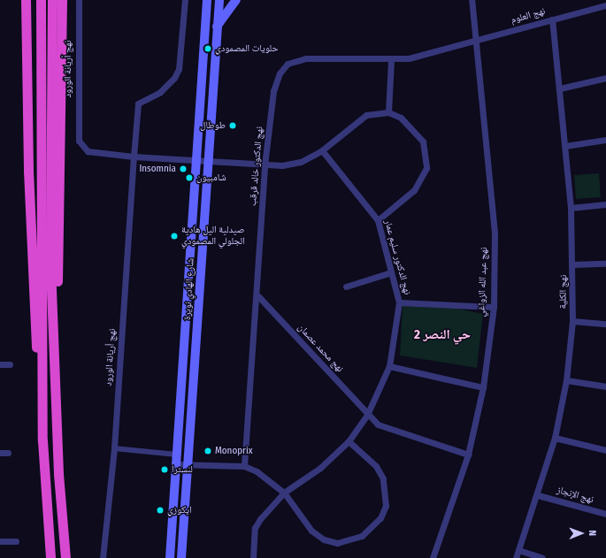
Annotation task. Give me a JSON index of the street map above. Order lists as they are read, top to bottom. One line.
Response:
{"streets":{"main road":["شارع الهادي نويرة"],"street":["نهج العلوم","نهج أريانة الورود","نهج الدكتور خالد قرقب","نهج الدكتور سليم عمار","نهج عبد الله الزواغي","نهج الكلية","نهج محمد عصمان","نهج الإنجاز"]},"crossings":[["نهج العلوم","نهج الدكتور خالد قرقب"],["نهج العلوم","نهج عبد الله الزواغي"],["نهج العلوم","نهج الكلية"],["نهج أريانة الورود","شارع الهادي نويرة"],["نهج الدكتور خالد قرقب","نهج عبد الله الزواغي"],["نهج الدكتور خالد قرقب","نهج محمد عصمان"],["نهج الدكتور سليم عمار","نهج محمد عصمان"],["نهج عبد الله الزواغي","نهج محمد عصمان"],["نهج الكلية","نهج الإنجاز"]],"districts":["حي النصر 2"],"places":["حلويات المصمودي","طوطال","Insomnia","شامبيون","صيدلية اليل هادية الجلولي المصمودي","Monoprix","لنسترا","ايكوزي"],"north":"right"}
